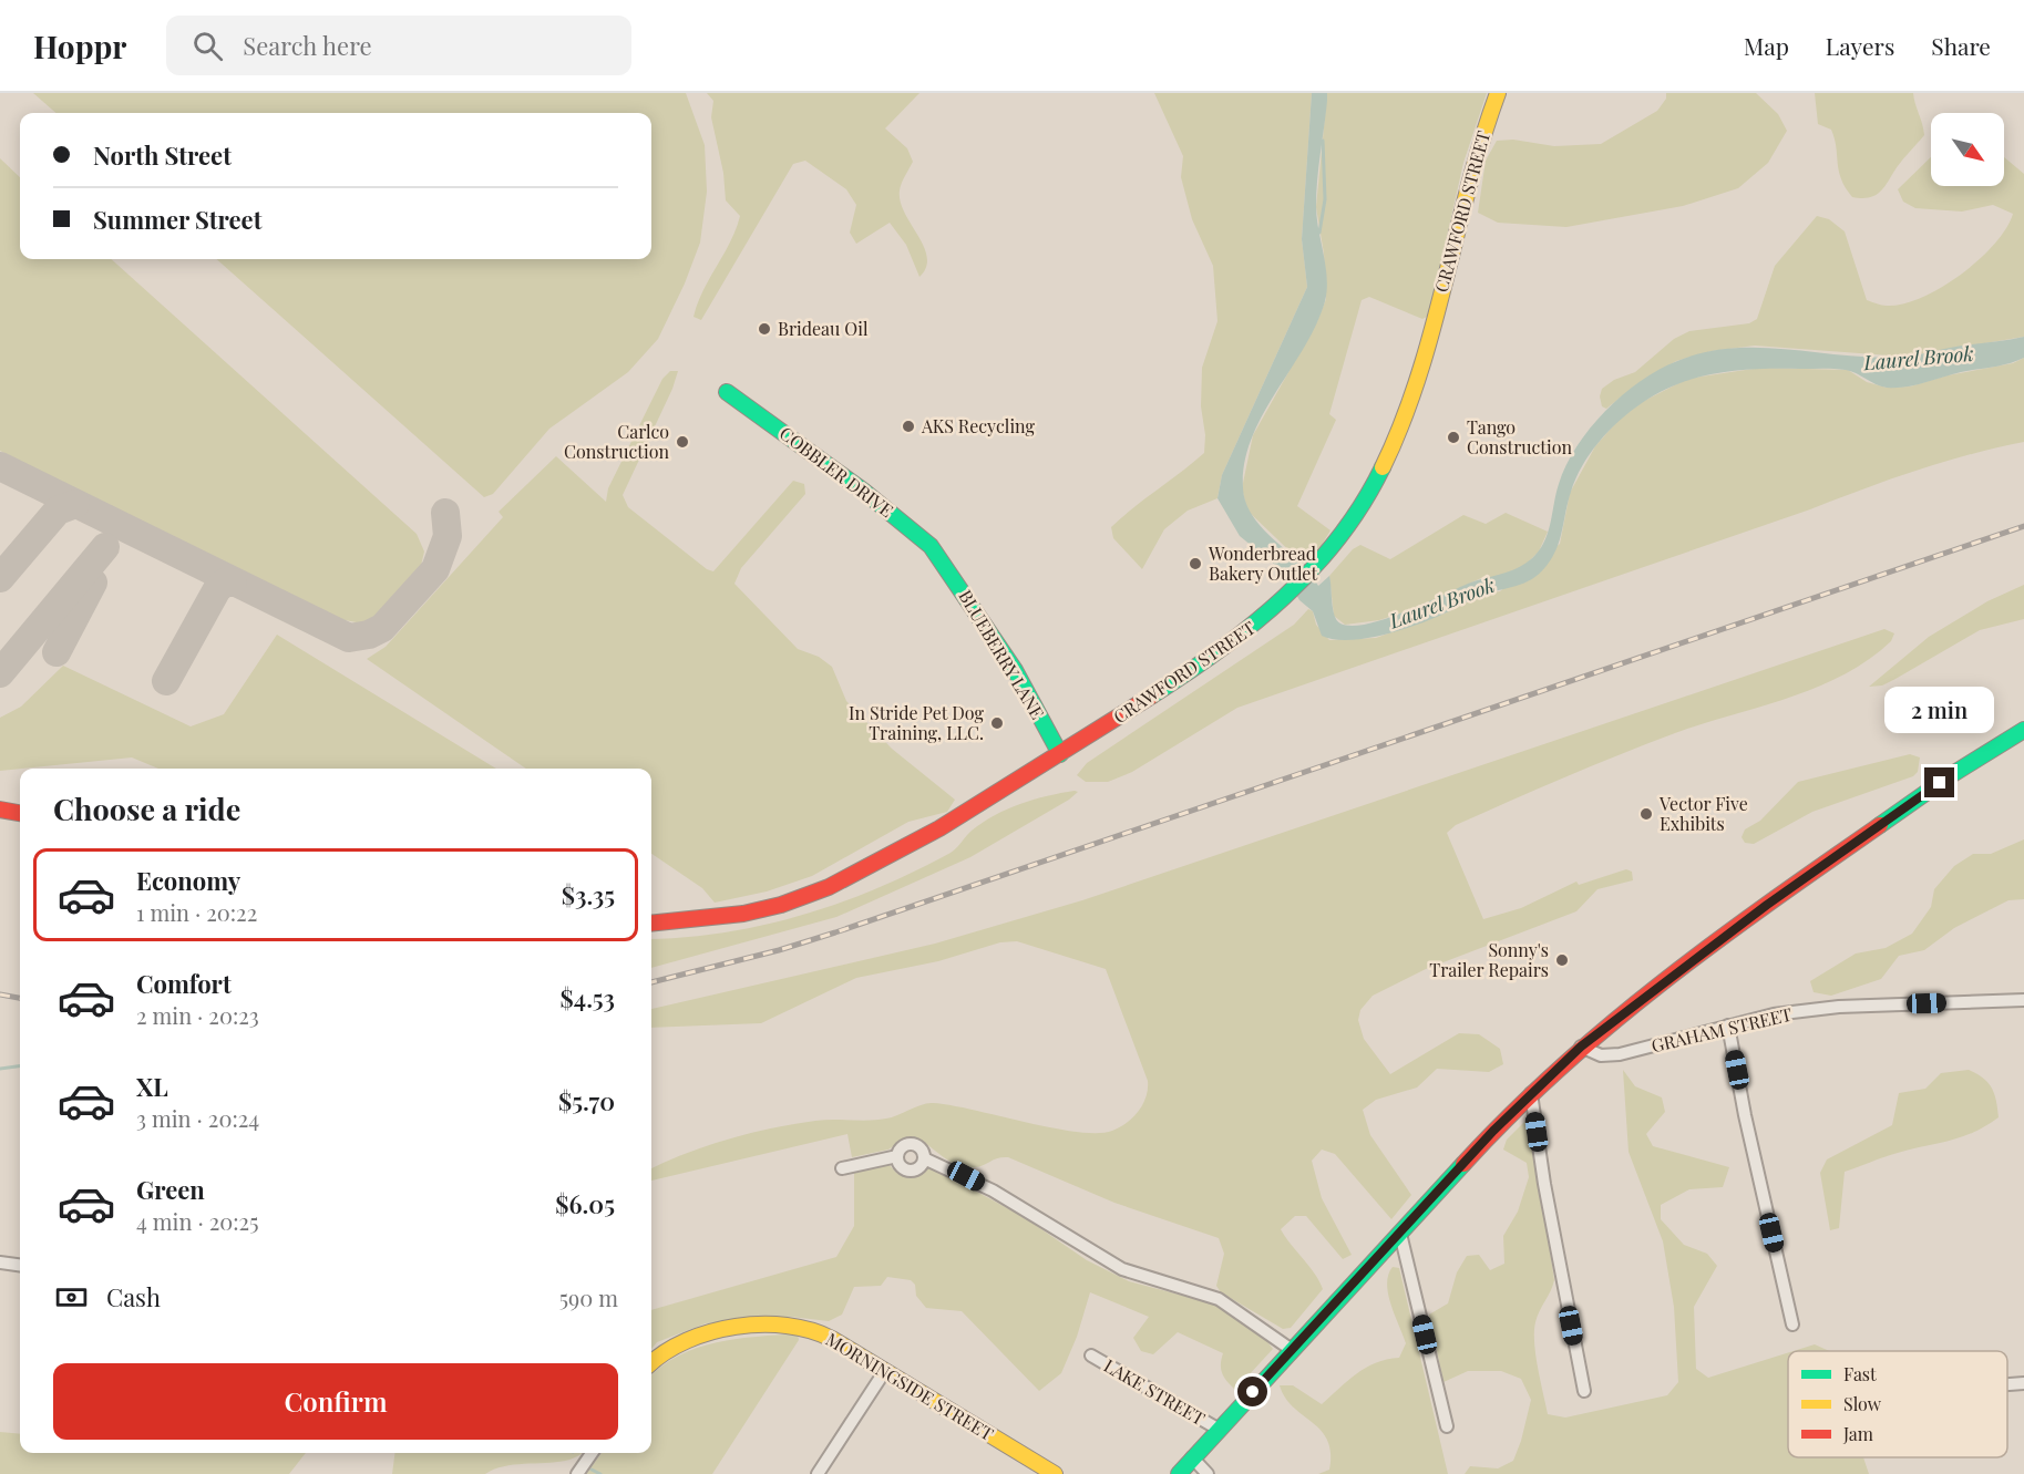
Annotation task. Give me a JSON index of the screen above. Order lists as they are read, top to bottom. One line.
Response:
{"streets":{"main road":["CRAWFORD STREET","COBBLER DRIVE","BLUEBERRY LANE","MORNINGSIDE STREET"],"street":["GRAHAM STREET","LAKE STREET"]},"crossings":[["CRAWFORD STREET","BLUEBERRY LANE"],["COBBLER DRIVE","BLUEBERRY LANE"]],"water":["Laurel Brook"],"places":["Brideau Oil","AKS Recycling","Tango Construction","Carlco Construction","Wonderbread Bakery Outlet","In Stride Pet Dog Training, LLC.","Vector Five Exhibits","Sonny's Trailer Repairs"],"legend":["Fast","Slow","Jam"],"north":"bottom right","page":{"header":"Hoppr","search":"Search here","nav":["Map","Layers","Share"],"banner":["North Street","Summer Street"],"bubble":"2 min","heading":"Choose a ride","list":[{"name":"Economy","note":"1 min · 20:22","value":"$3.35"},{"name":"Comfort","note":"2 min · 20:23","value":"$4.53"},{"name":"XL","note":"3 min · 20:24","value":"$5.70"},{"name":"Green","note":"4 min · 20:25","value":"$6.05"}],"pay":["Cash","590 m"],"buttons":"Confirm"}}
